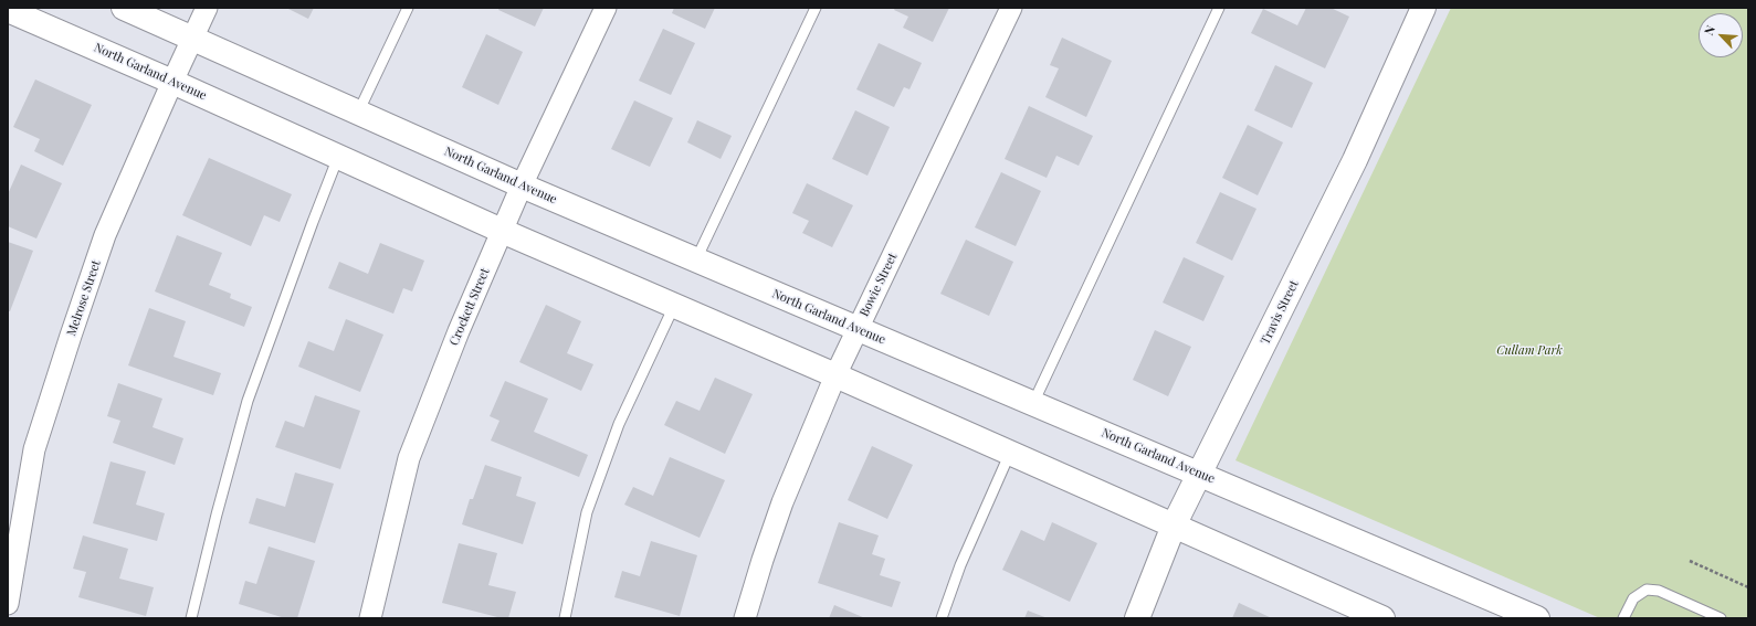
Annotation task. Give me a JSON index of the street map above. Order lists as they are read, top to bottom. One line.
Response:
{"streets":{"main road":["North Garland Avenue","Travis Street"],"street":["Bowie Street","Melrose Street","Crockett Street"]},"crossings":[["North Garland Avenue","Bowie Street"],["North Garland Avenue","Melrose Street"],["North Garland Avenue","Crockett Street"],["North Garland Avenue","Travis Street"]],"parks":["Cullam Park"],"north":"top left"}
